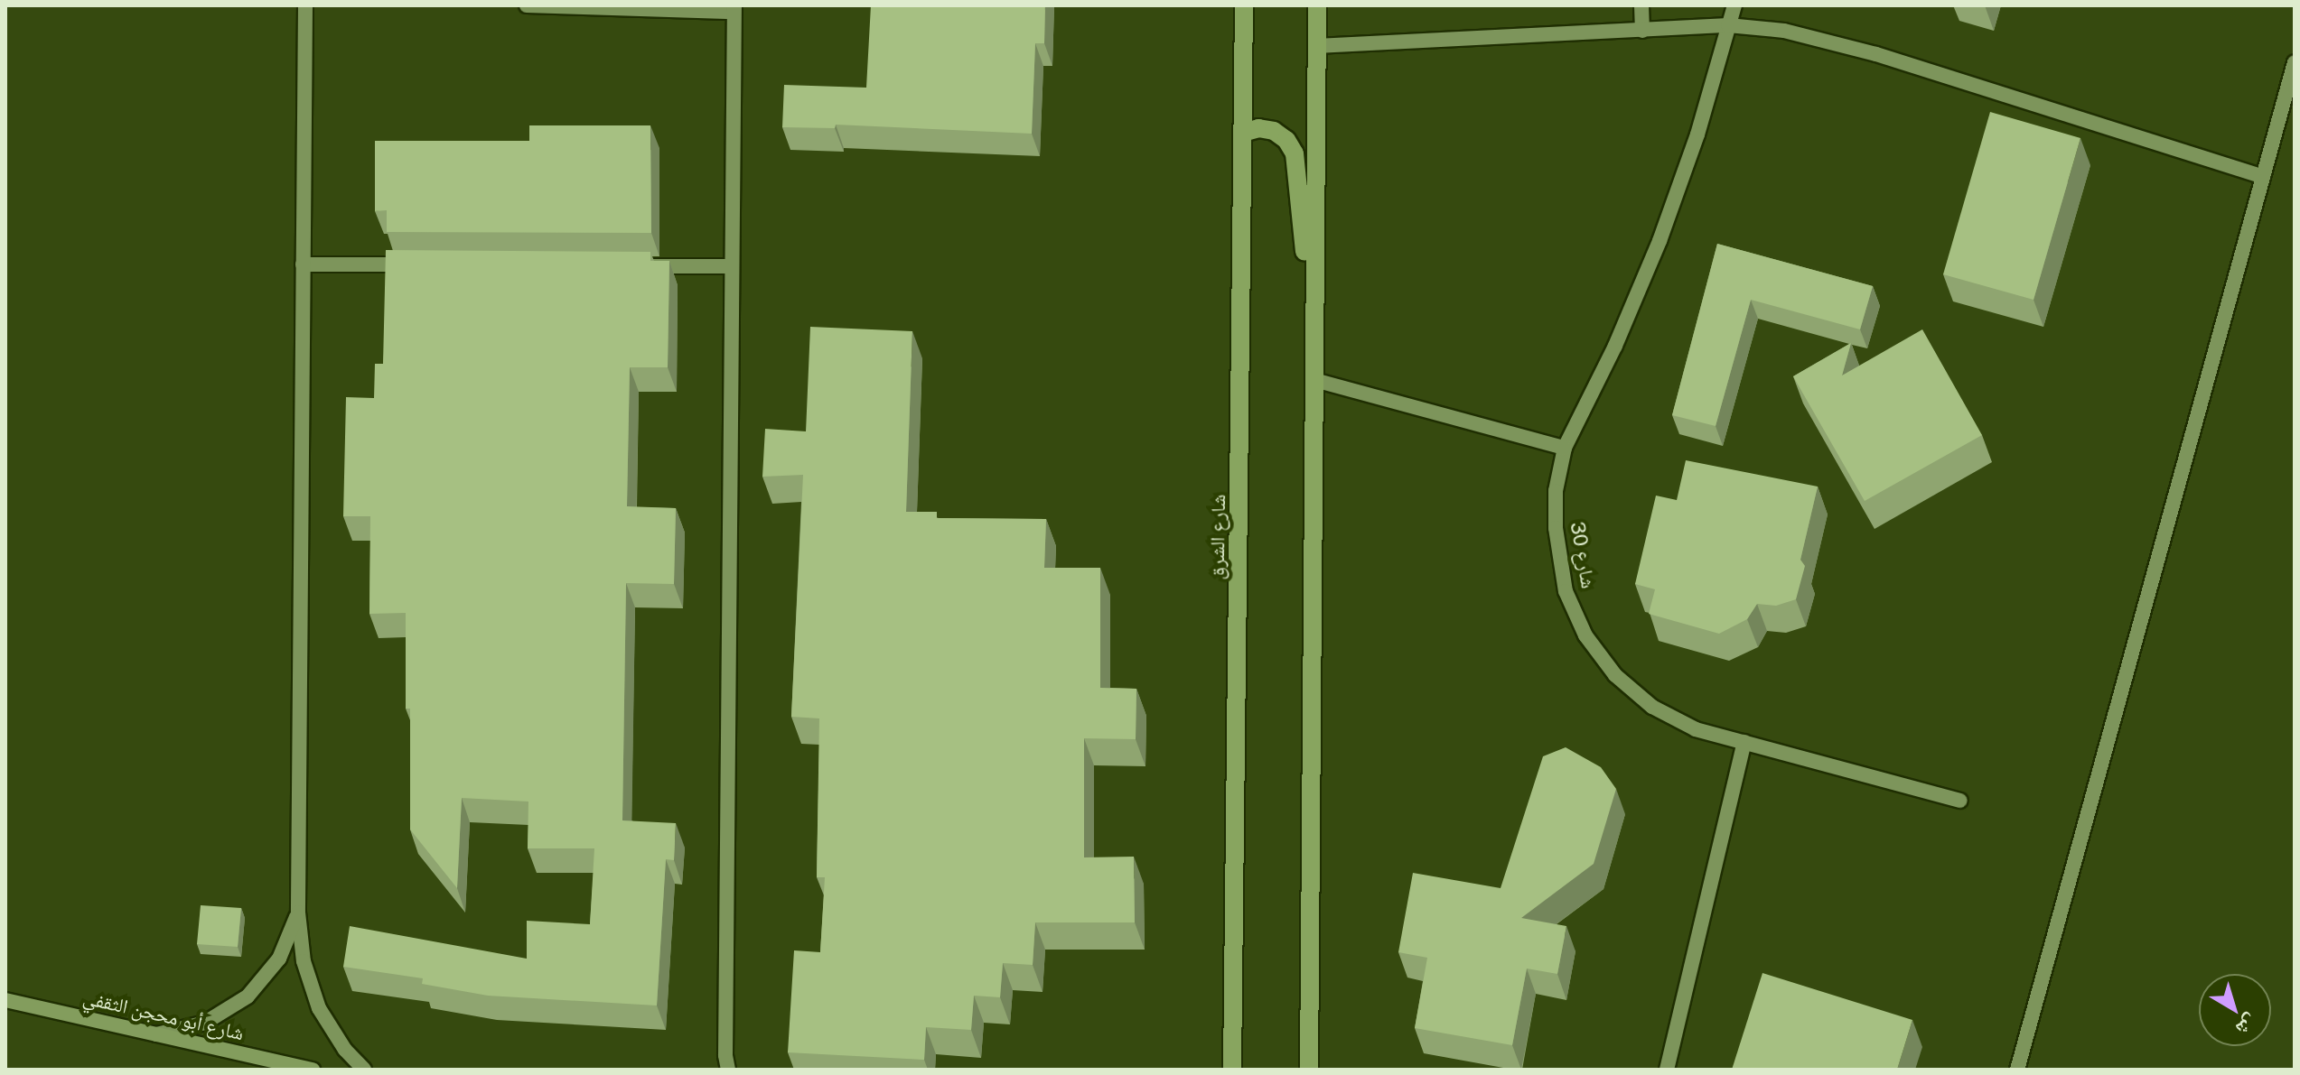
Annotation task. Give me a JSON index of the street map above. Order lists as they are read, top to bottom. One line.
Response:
{"streets":{"main road":["شارع الشرق"],"street":["شارع 30","شارع أبو محجن الثقفي"]},"north":"bottom right"}
